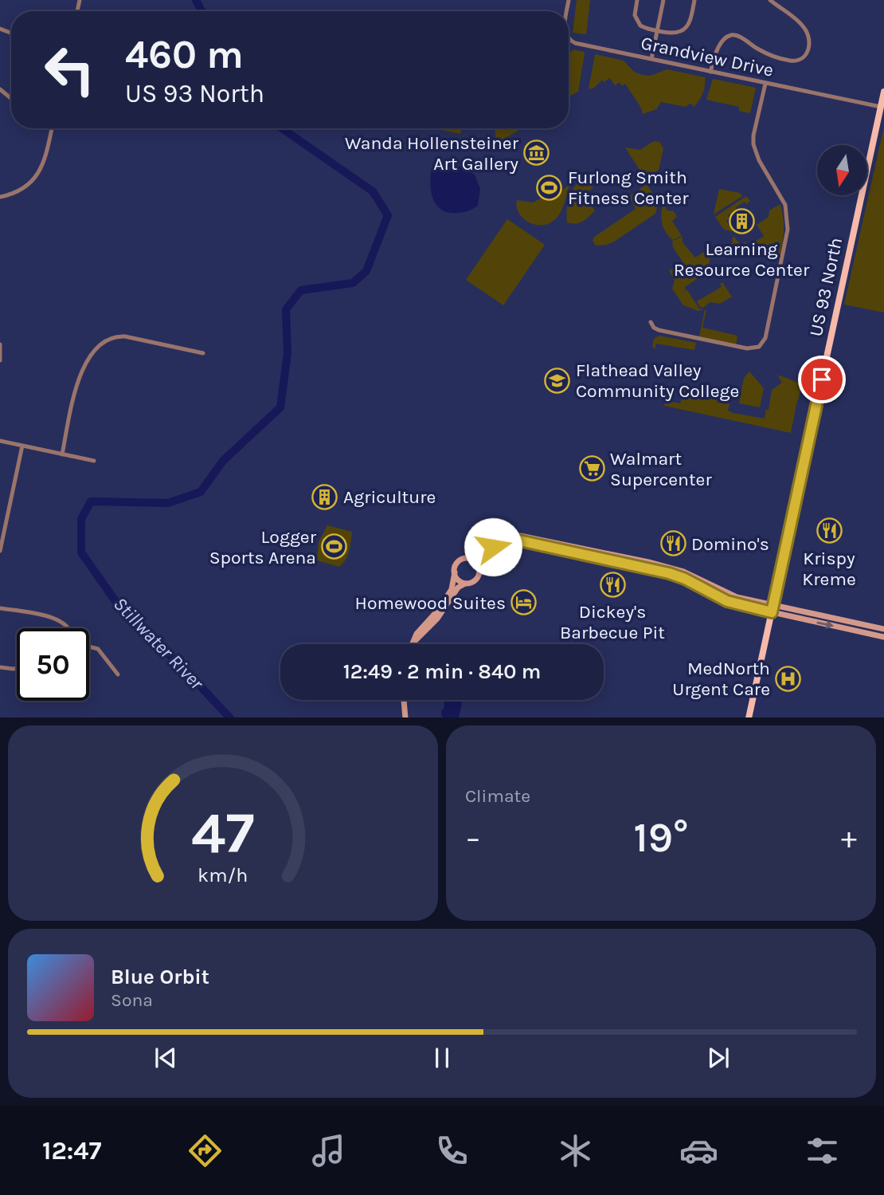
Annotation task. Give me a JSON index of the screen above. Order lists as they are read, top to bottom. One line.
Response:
{"streets":{"main road":["US 93 North"],"street":["Grandview Drive"]},"crossings":[["Grandview Drive","US 93 North"]],"water":["Stillwater River"],"places":{"museum":["Wanda Hollensteiner Art Gallery"],"sports":["Furlong Smith Fitness Center","Logger Sports Arena"],"building":["Learning Resource Center","Agriculture"],"school or university":["Flathead Valley Community College"],"supermarket":["Walmart Supercenter"],"restaurant":["Krispy Kreme","Domino's","Dickey's Barbecue Pit"],"hotel":["Homewood Suites"],"hospital":["MedNorth Urgent Care"]},"north":"bottom","page":{"turn":["460 m","US 93 North"],"limit":"50","trip":"12:49 · 2 min · 840 m","tile":"Climate","heat":["−","19°","+"],"song":["Blue Orbit","Sona"],"tabs":"12:47","gauge":["47","km/h"]}}
